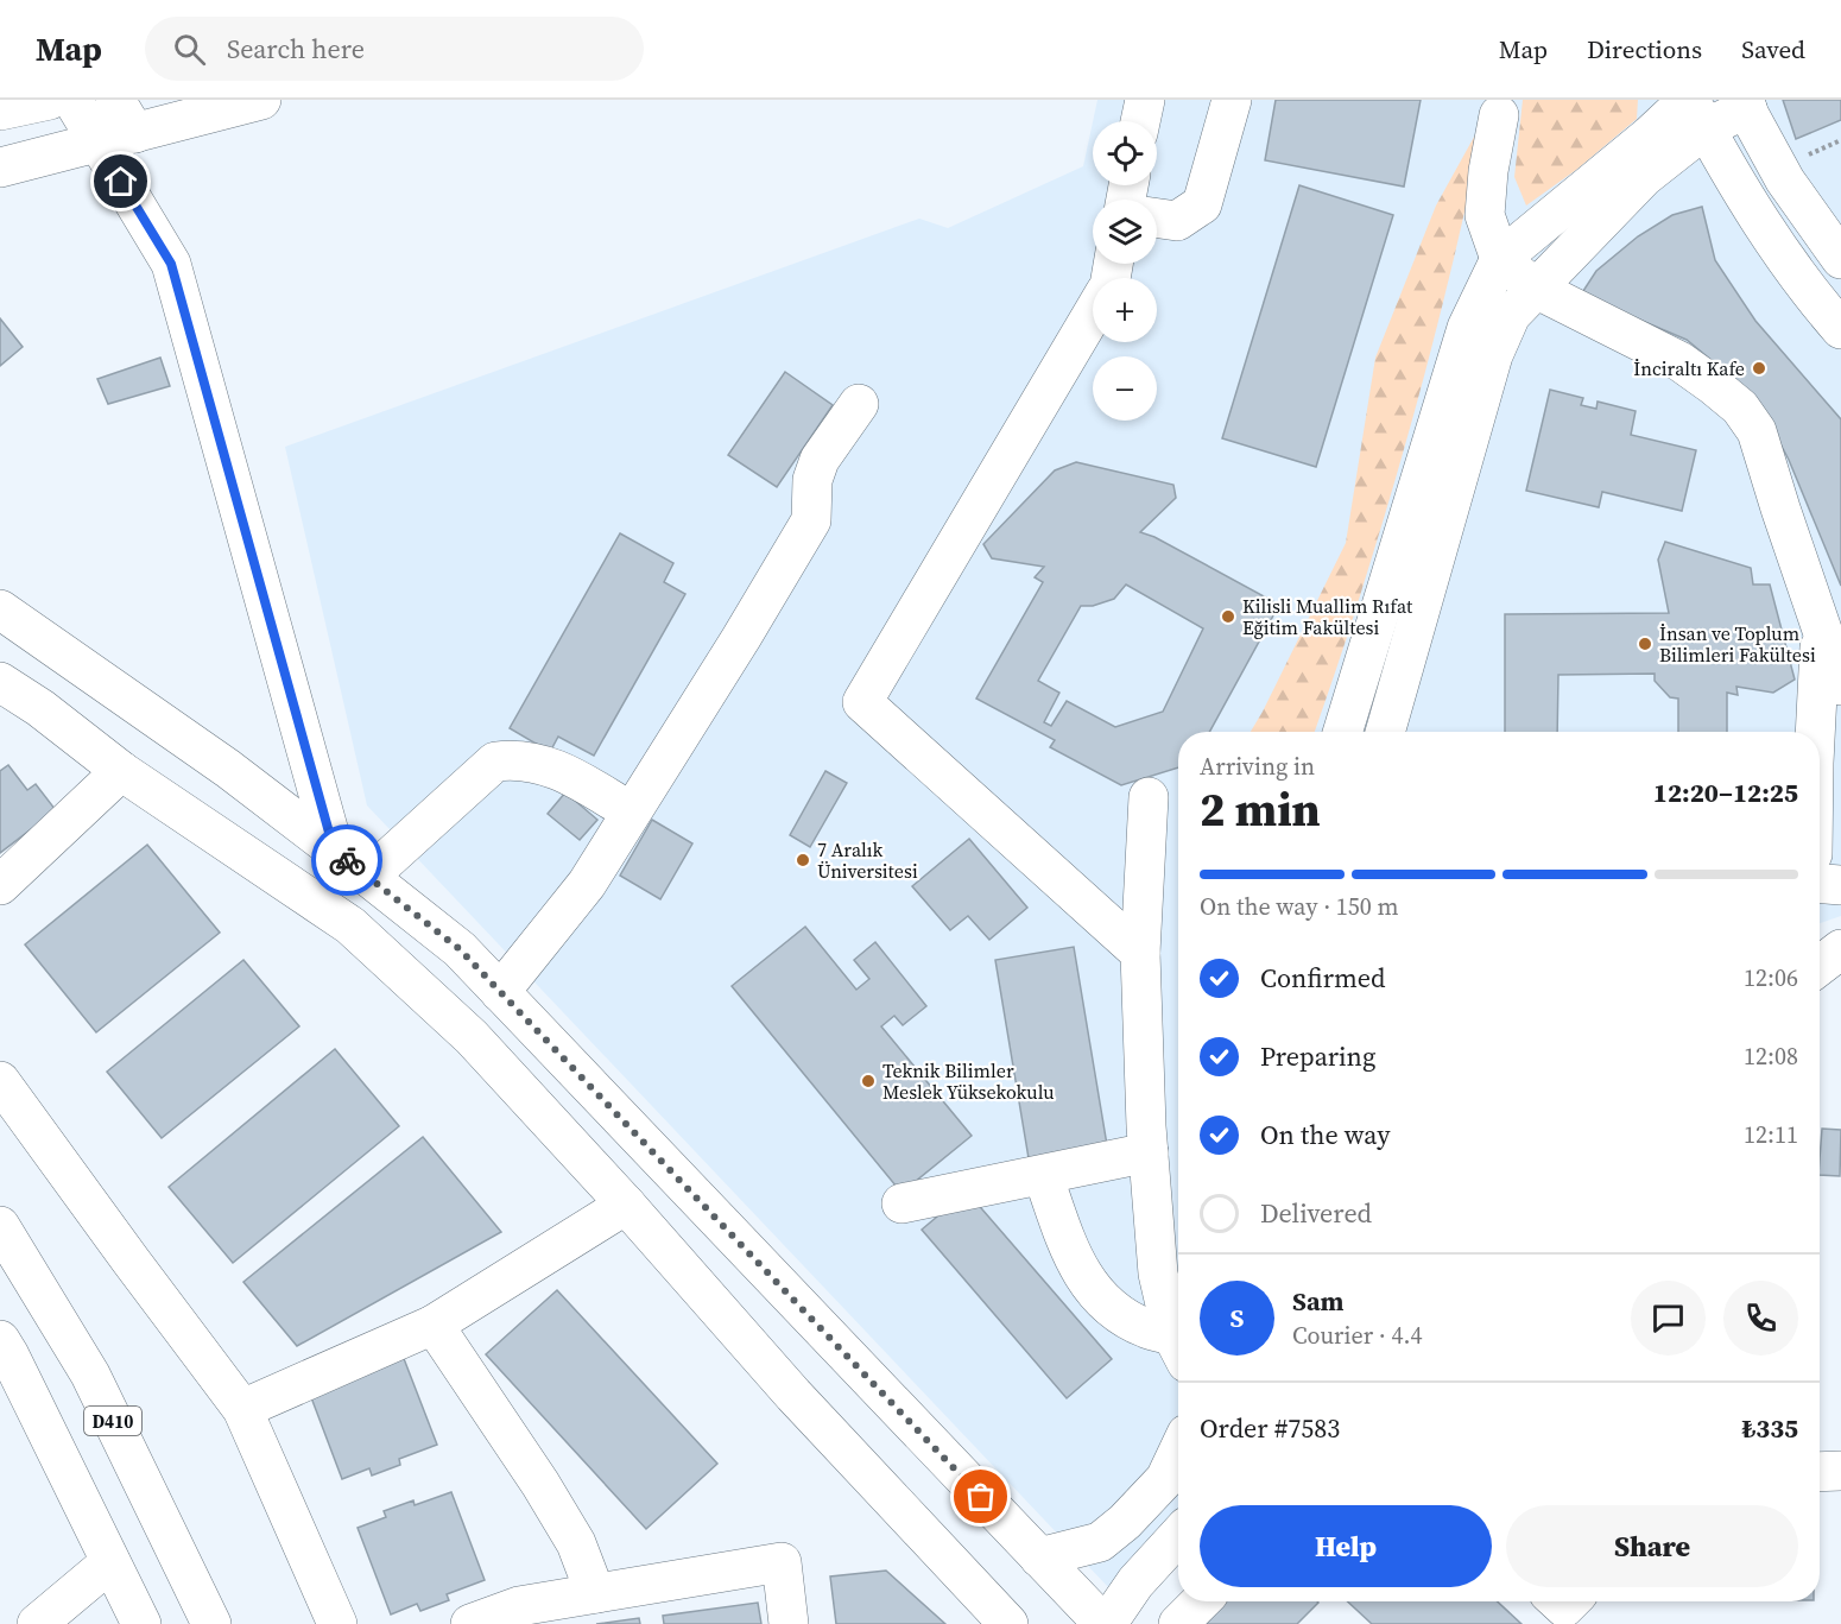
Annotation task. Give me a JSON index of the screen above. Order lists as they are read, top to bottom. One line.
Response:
{"streets":{"main road":["D410"]},"places":["İnciraltı Kafe","Kilisli Muallim Rıfat Eğitim Fakültesi","İnsan ve Toplum Bilimleri Fakültesi","7 Aralık Üniversitesi","Teknik Bilimler Meslek Yüksekokulu"],"page":{"header":"Map","search":"Search here","nav":["Map","Directions","Saved"],"map_buttons":["+","−"],"heading":["2 min","Arriving in","12:20–12:25"],"panel":["Sam","Courier · 4.4","Order #7583","₺335"],"bar":"On the way · 150 m","list":[["Confirmed","12:06"],["Preparing","12:08"],["On the way","12:11"],"Delivered"],"round":"S","buttons":["Help","Share"]}}
